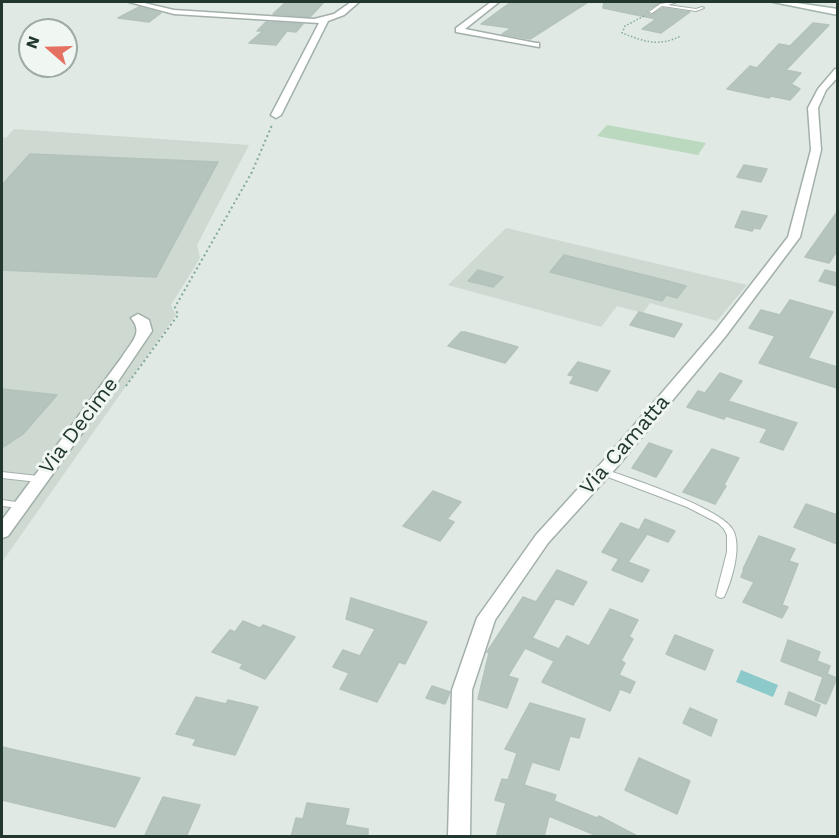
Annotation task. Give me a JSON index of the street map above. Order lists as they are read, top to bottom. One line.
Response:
{"streets":{"street":["Via Decime","Via Camatta"]},"north":"left"}
